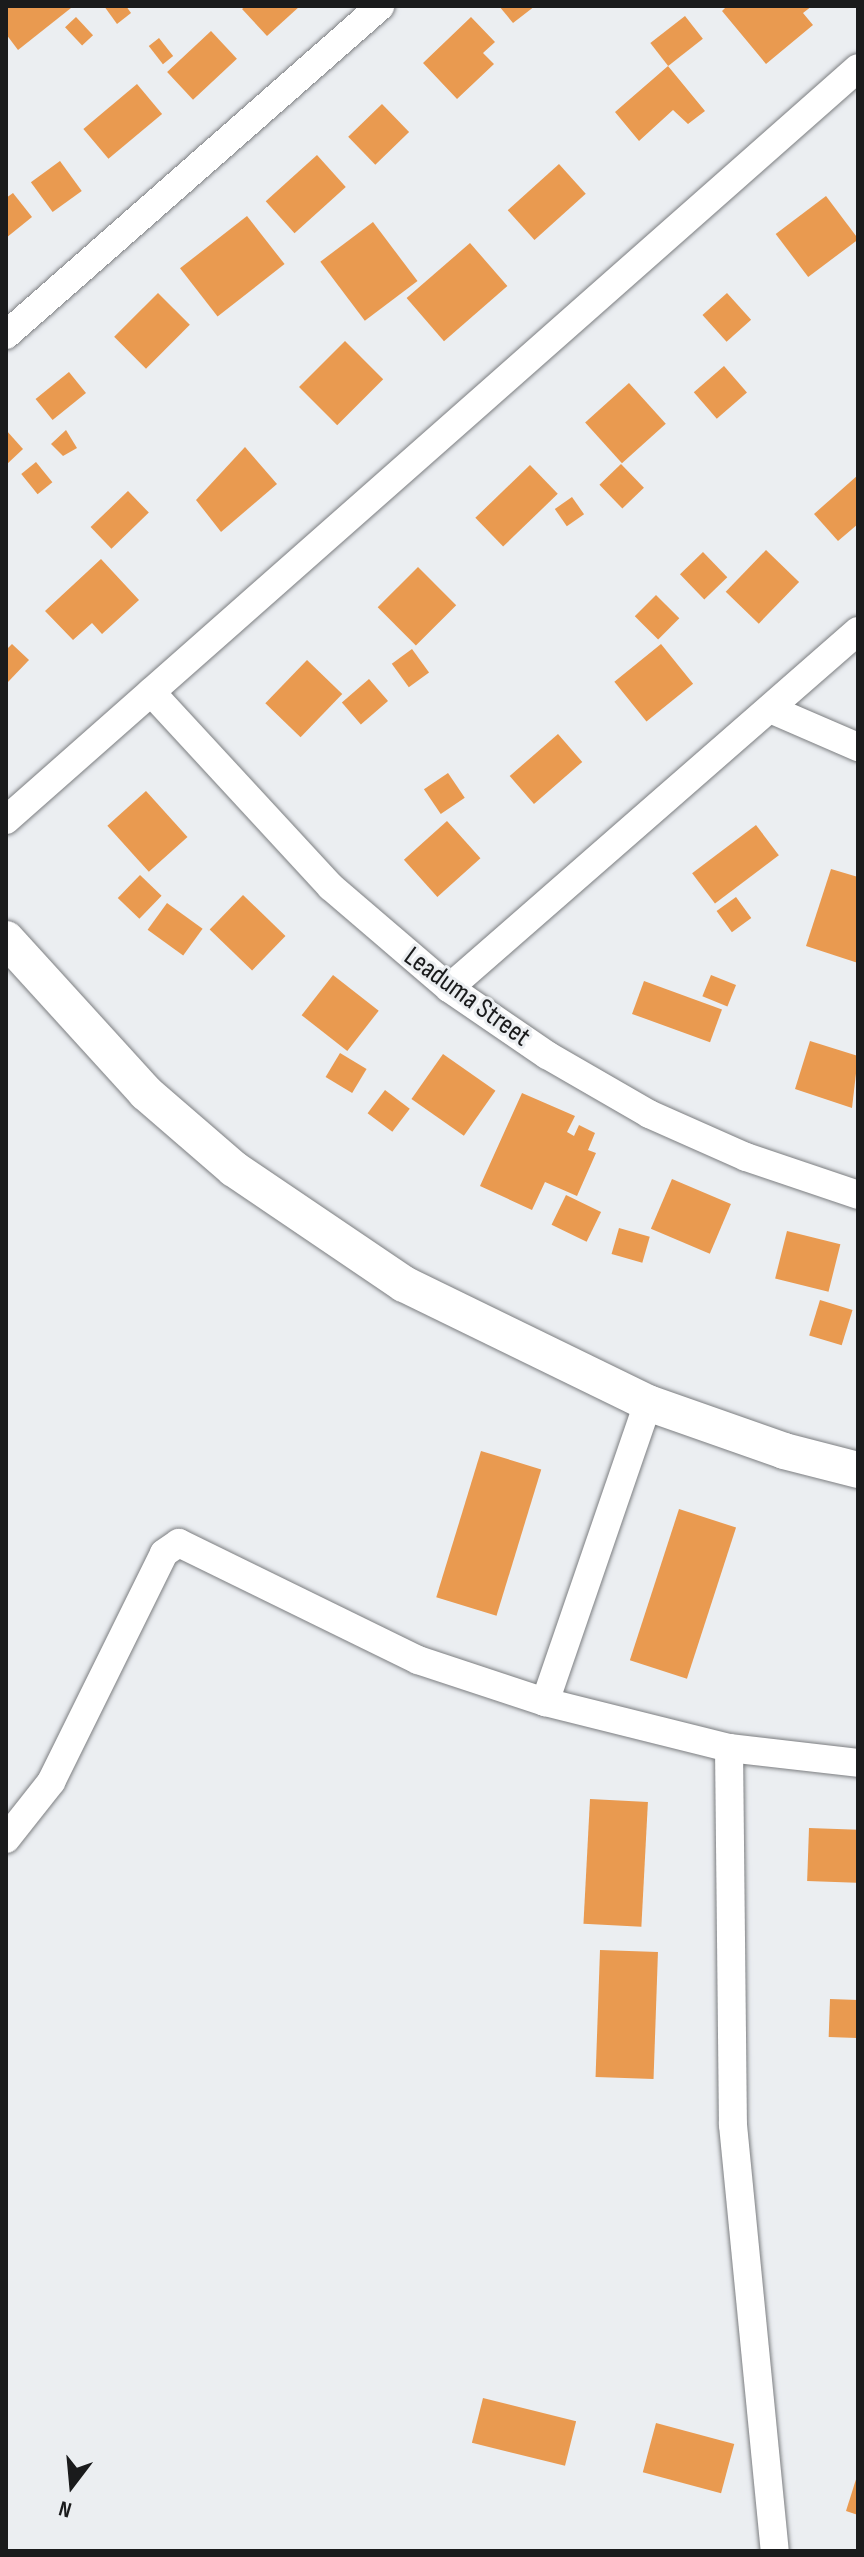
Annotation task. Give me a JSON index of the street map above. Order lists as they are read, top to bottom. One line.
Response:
{"streets":{"street":["Leaduma Street"]},"north":"bottom"}
